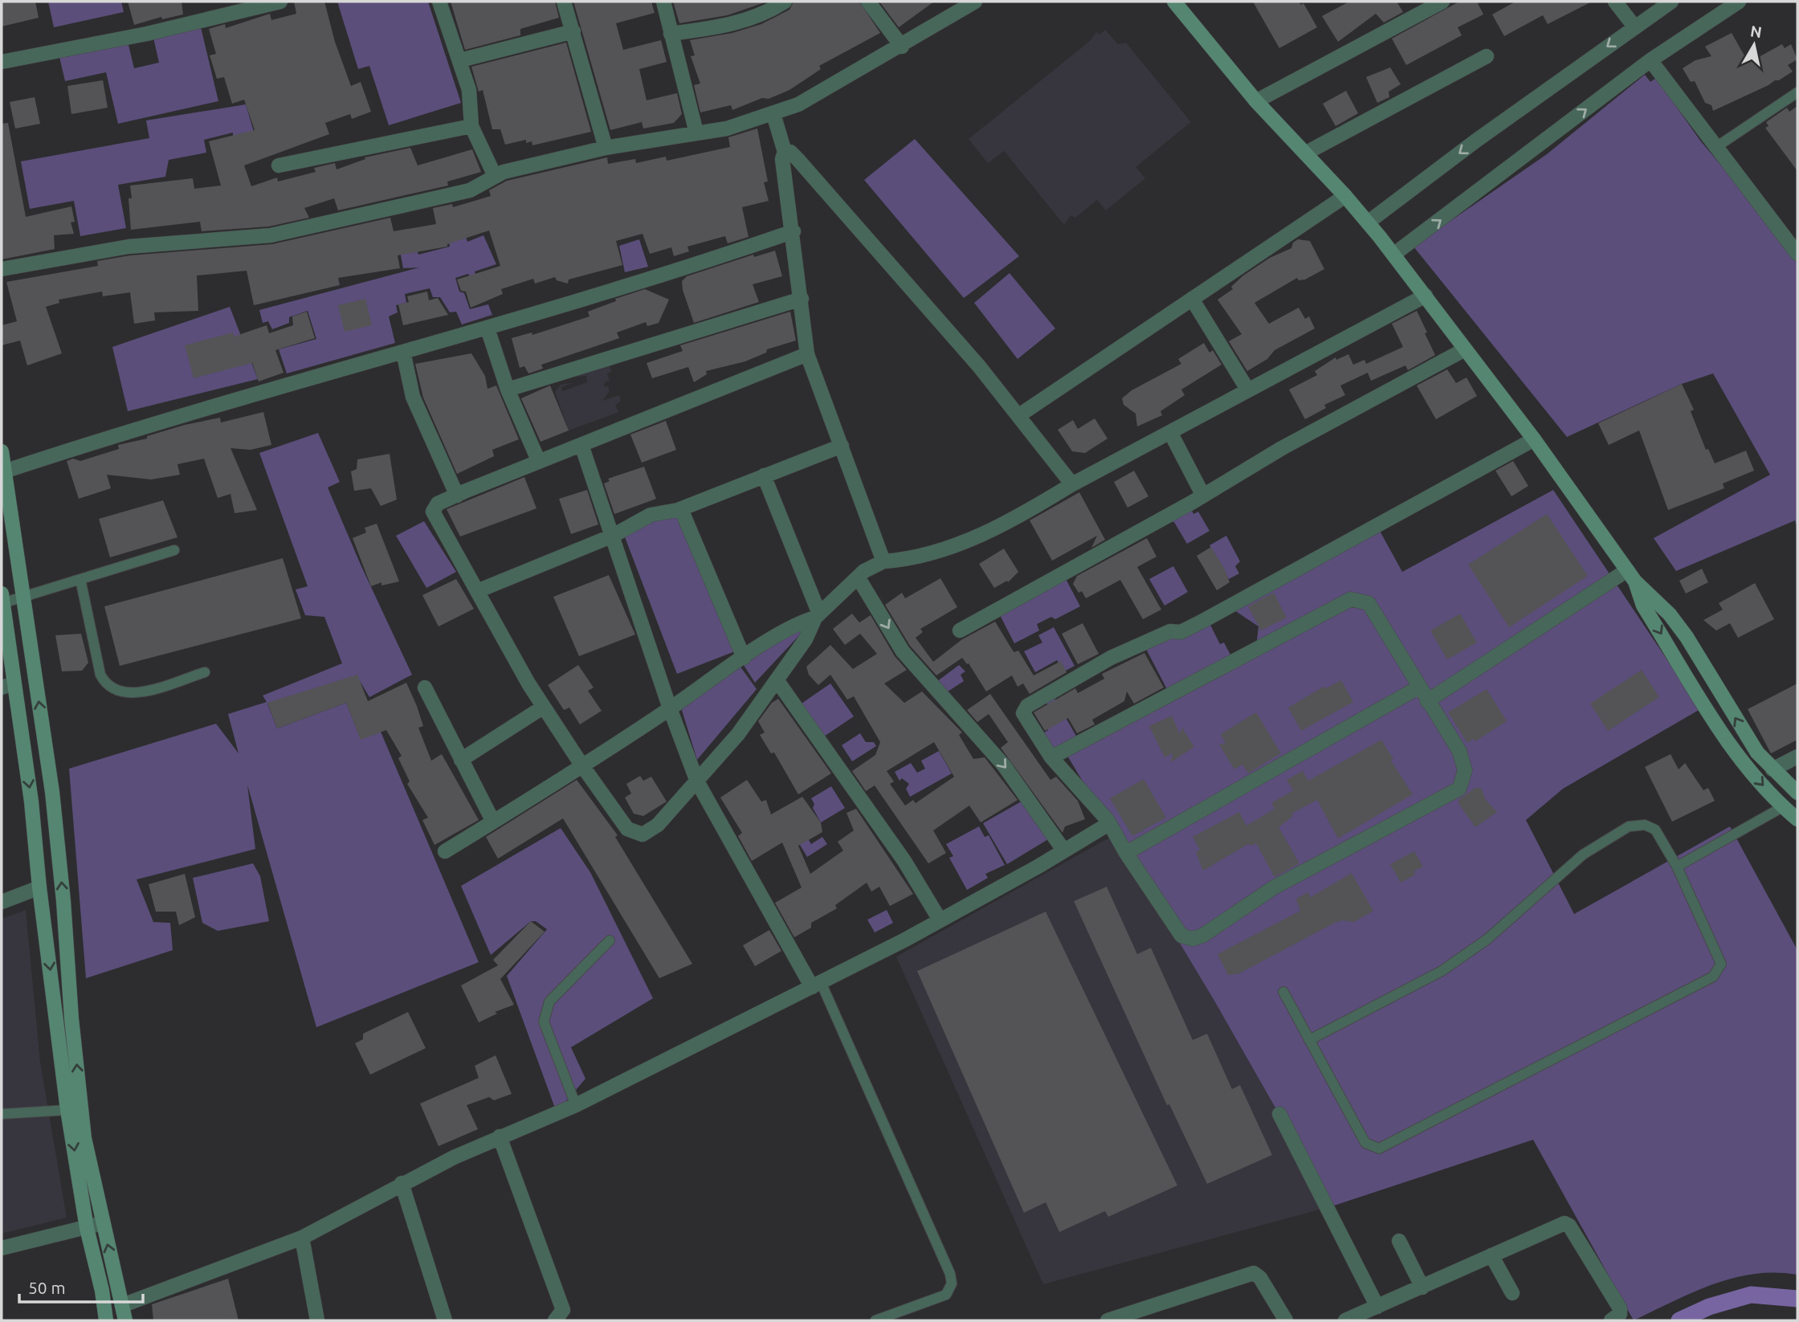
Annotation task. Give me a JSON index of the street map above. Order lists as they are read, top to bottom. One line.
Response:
{"scale_bar":"50 m","north":"top"}
